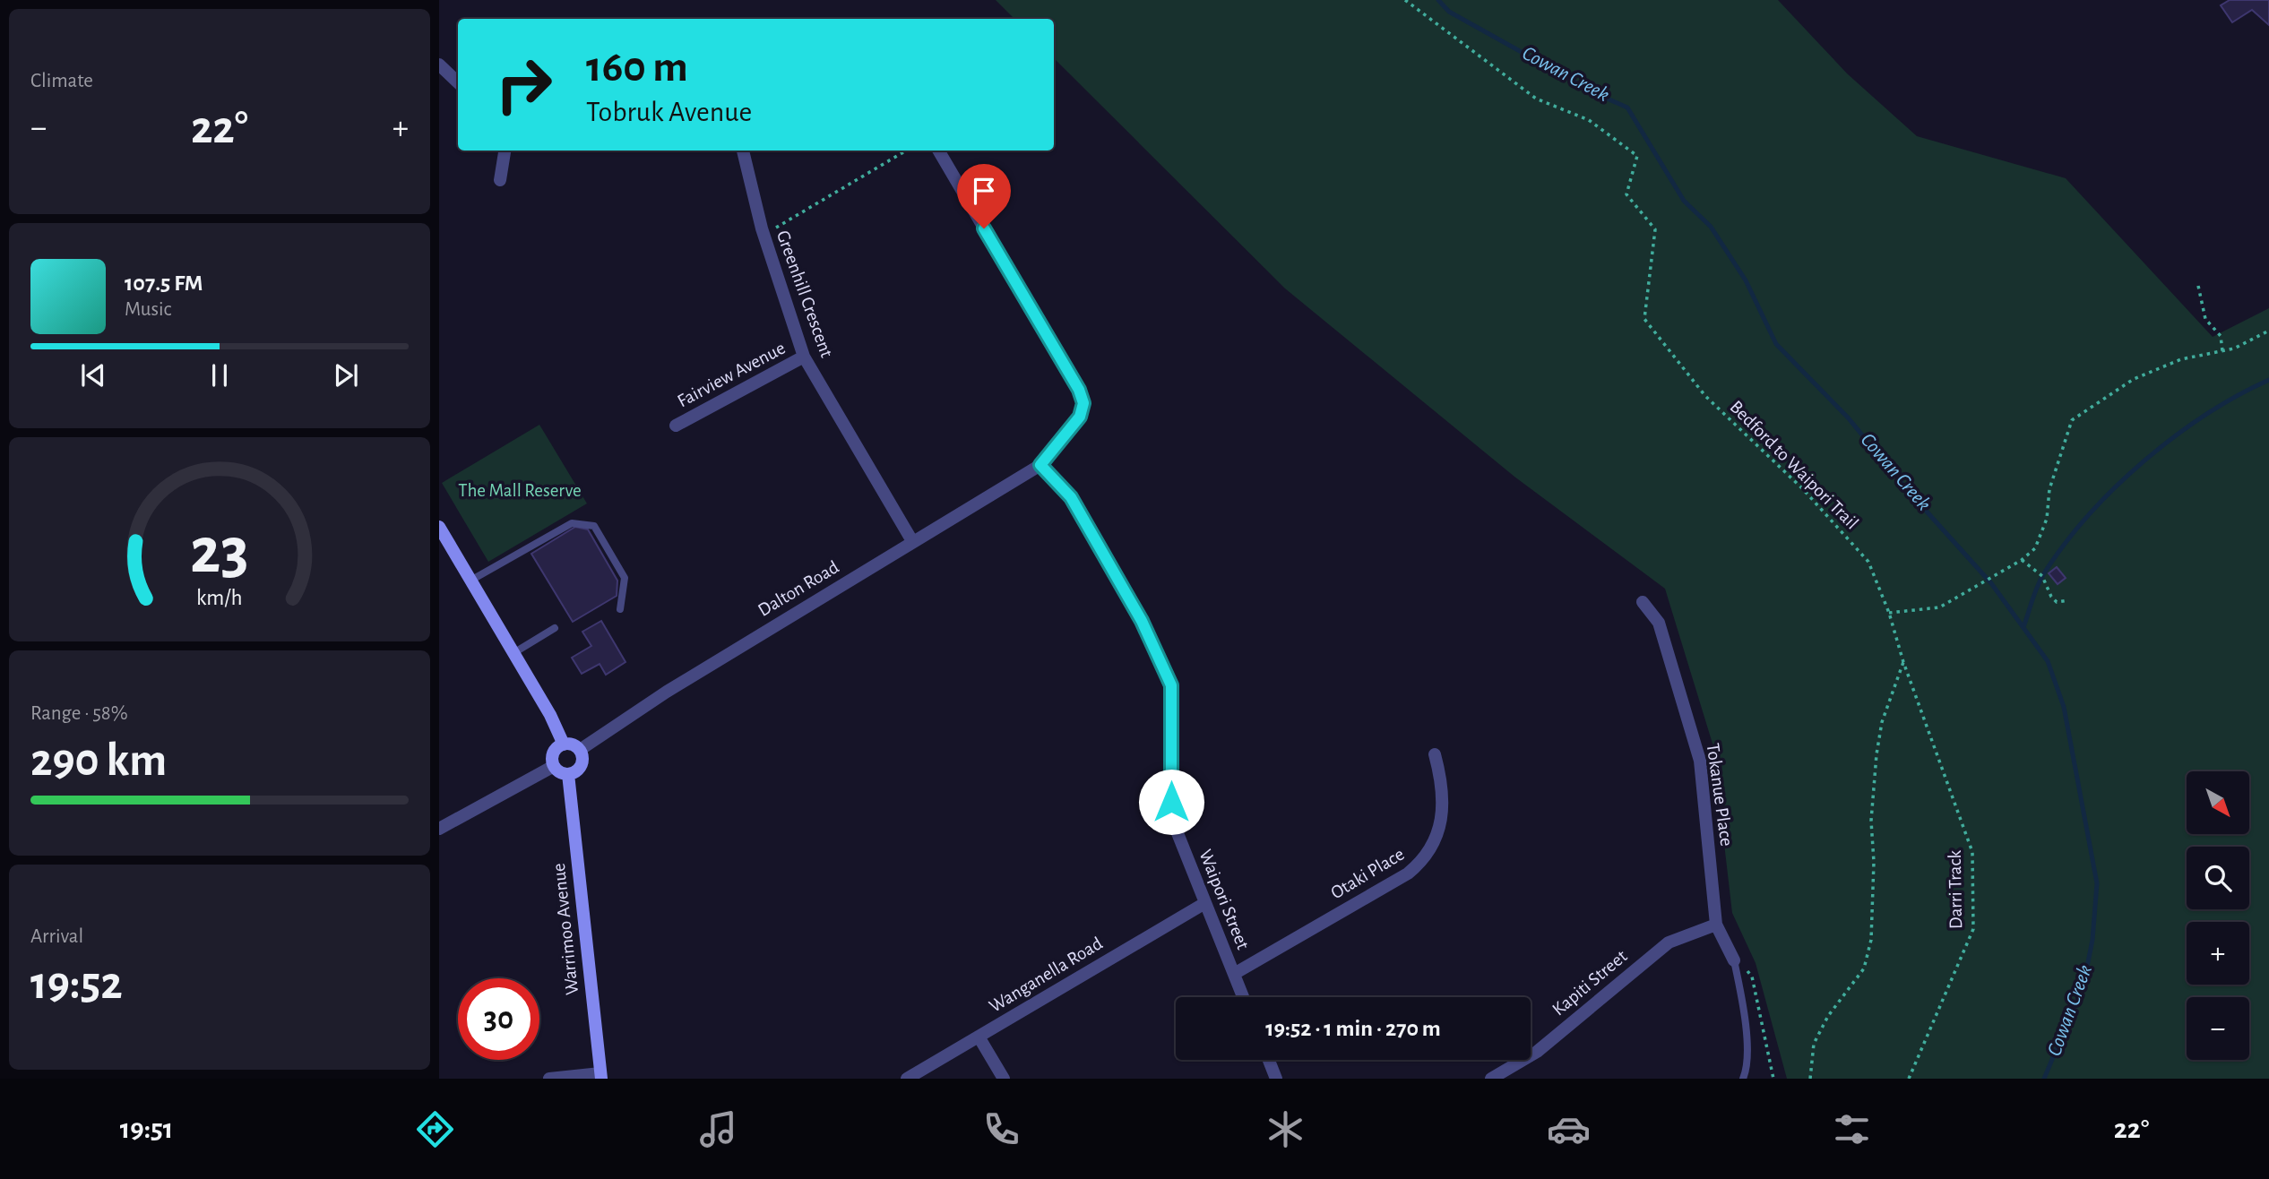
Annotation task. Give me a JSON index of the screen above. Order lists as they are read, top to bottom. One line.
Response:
{"streets":{"street":["Greenhill Crescent","Fairview Avenue","Dalton Road","Tokanue Place","Otaki Place","Waipori Street","Warrimoo Avenue","Wanganella Road","Kapiti Street"],"path":["Bedford to Waipori Trail","Darri Track"]},"crossings":[["Greenhill Crescent","Fairview Avenue"],["Greenhill Crescent","Dalton Road"],["Bedford to Waipori Trail","Darri Track"],["Dalton Road","Waipori Street"],["Dalton Road","Warrimoo Avenue"],["Tokanue Place","Kapiti Street"],["Otaki Place","Waipori Street"],["Waipori Street","Wanganella Road"]],"water":["Cowan Creek"],"parks":["The Mall Reserve"],"north":"bottom right","page":{"tile":["Climate",["Range · 58%","290 km"],["Arrival","19:52"]],"turn":["160 m","Tobruk Avenue"],"heat":["−","22°","+"],"song":["107.5 FM","Music"],"map_buttons":["+","−"],"limit":"30","trip":"19:52 · 1 min · 270 m","tabs":["19:51","22°"],"gauge":["23","km/h"]}}
